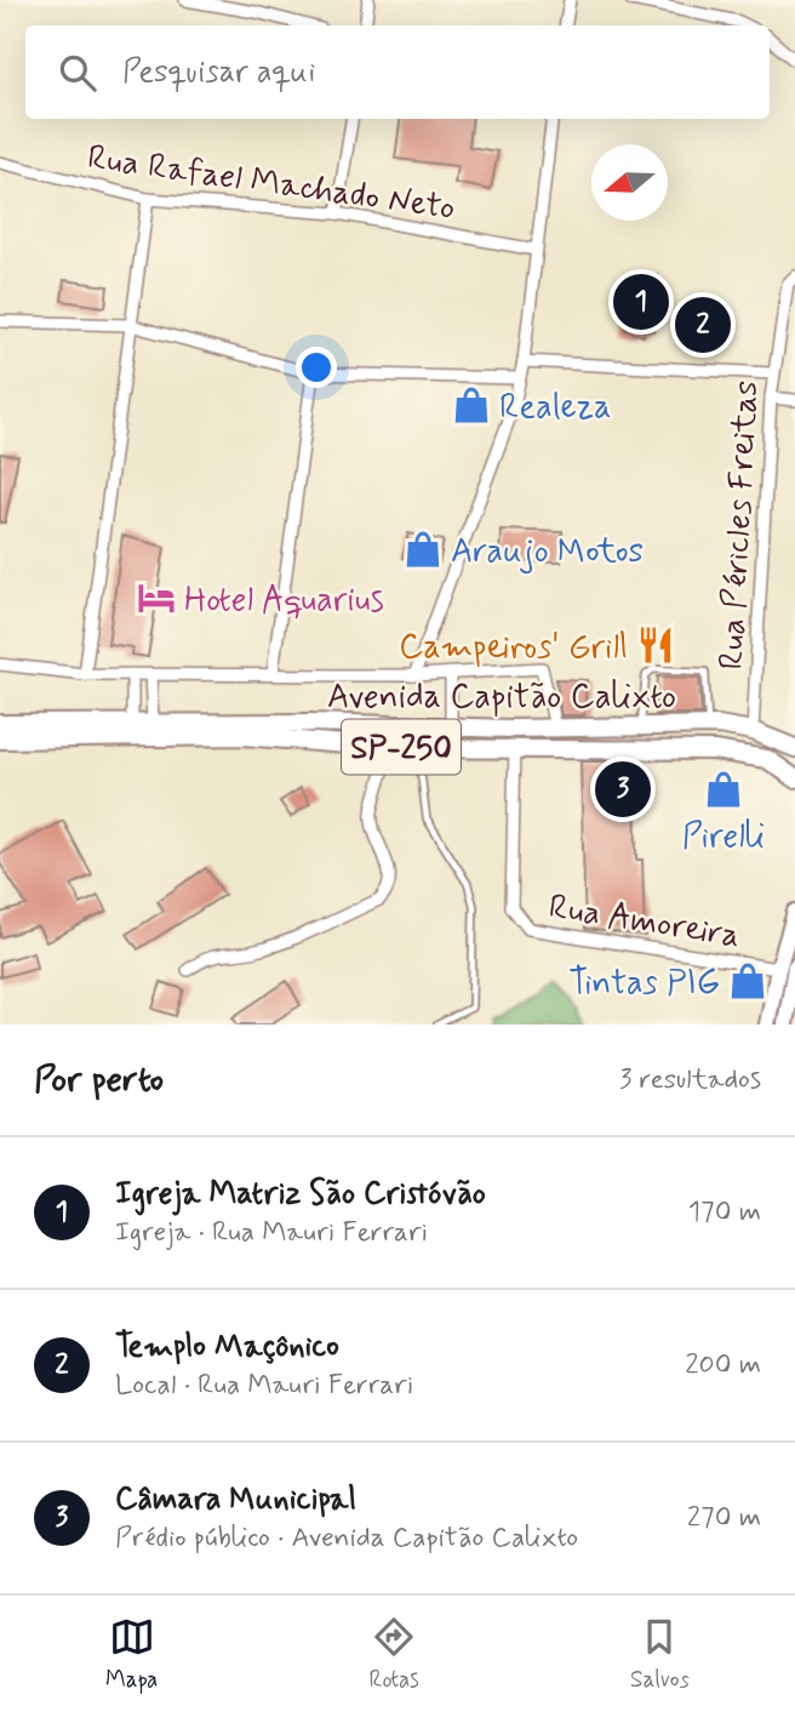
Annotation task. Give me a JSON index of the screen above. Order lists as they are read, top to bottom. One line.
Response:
{"streets":{"main road":["Avenida Capitão Calixto","SP-250"],"street":["Rua Rafael Machado Neto","Rua Péricles Freitas","Rua Amoreira"]},"crossings":[["Rua Péricles Freitas","Avenida Capitão Calixto"],["Avenida Capitão Calixto","Rua Amoreira"]],"places":{"shop":["Realeza","Araujo Motos","Pirelli","Tintas PIG"],"hotel":["Hotel Aquarius"],"restaurant":["Campeiros' Grill"]},"north":"left","page":{"search":"Pesquisar aqui","pins":["1","2","3"],"heading":["Por perto","3 resultados"],"list":[{"mark":"1","name":"Igreja Matriz São Cristóvão","note":"Igreja · Rua Mauri Ferrari","value":"170 m"},{"mark":"2","name":"Templo Maçônico","note":"Local · Rua Mauri Ferrari","value":"200 m"},{"mark":"3","name":"Câmara Municipal","note":"Prédio público · Avenida Capitão Calixto","value":"270 m"}],"nav":["Mapa","Rotas","Salvos"]}}
